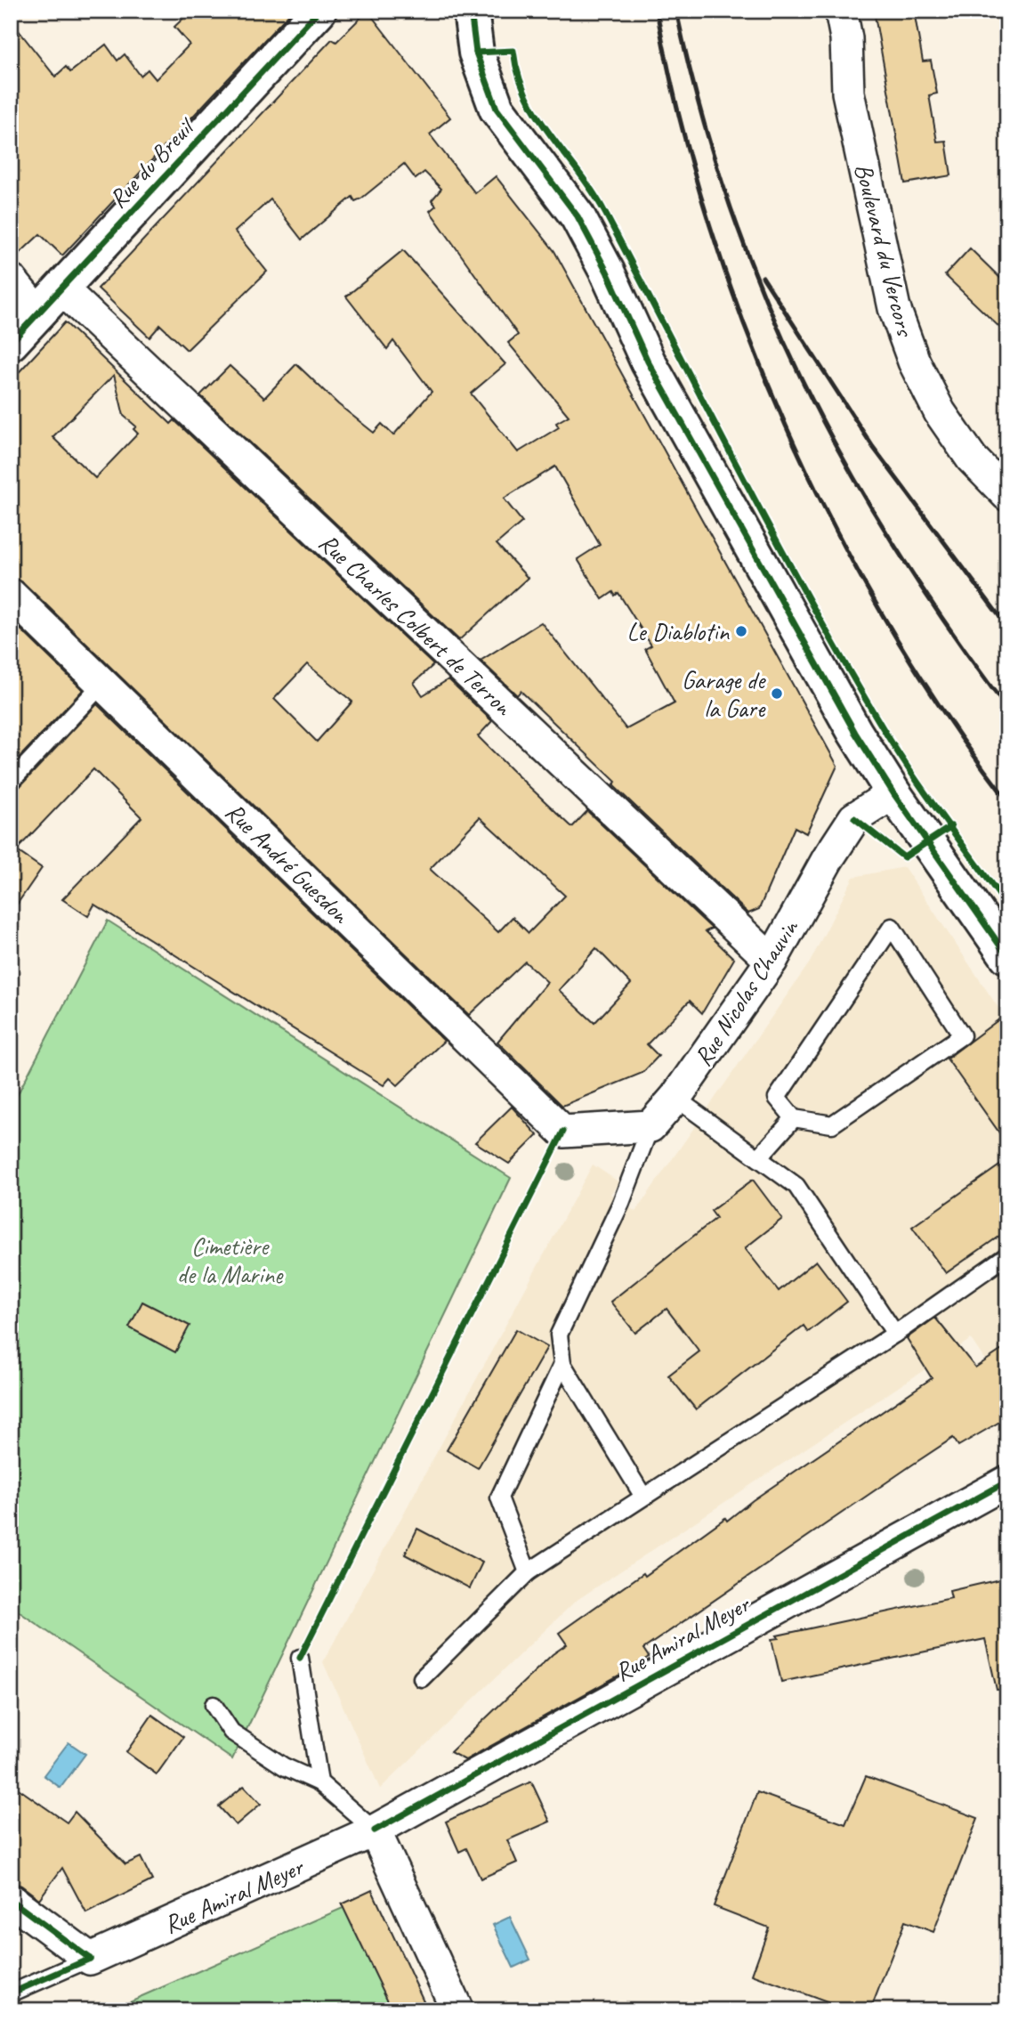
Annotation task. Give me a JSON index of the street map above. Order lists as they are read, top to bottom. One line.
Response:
{"streets":{"street":["Rue du Breuil","Boulevard du Vercors","Rue Charles Colbert de Terron","Rue André Guesdon","Rue Nicolas Chauvin","Rue Amiral Meyer"]},"crossings":[["Rue du Breuil","Rue Charles Colbert de Terron"],["Rue Charles Colbert de Terron","Rue Nicolas Chauvin"],["Rue André Guesdon","Rue Nicolas Chauvin"]],"parks":["Cimetière de la Marine"],"places":["Le Diablotin","Garage de la Gare"]}
